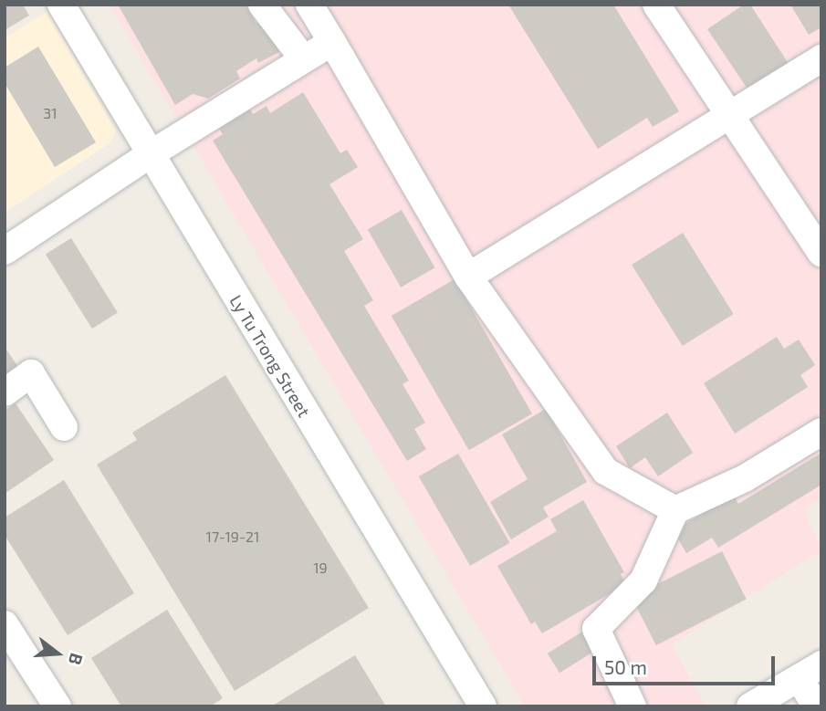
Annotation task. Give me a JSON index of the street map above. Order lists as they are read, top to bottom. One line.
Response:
{"streets":{"street":["Ly Tu Trong Street"]},"house_numbers":["31","17-19-21","19"],"scale_bar":"50 m","north":"right"}
